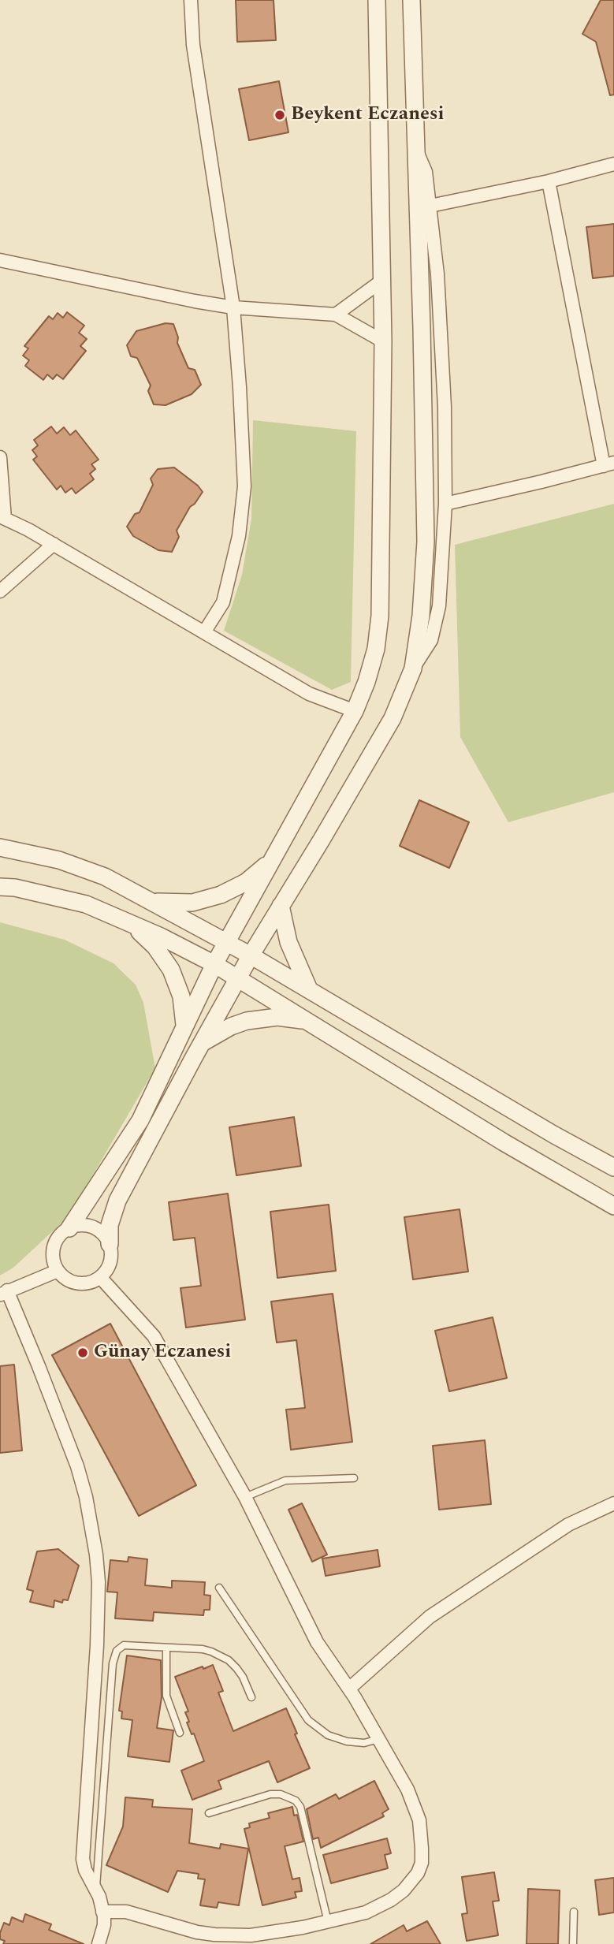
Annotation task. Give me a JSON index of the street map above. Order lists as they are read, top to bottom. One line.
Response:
{"places":["Beykent Eczanesi","Günay Eczanesi"]}
